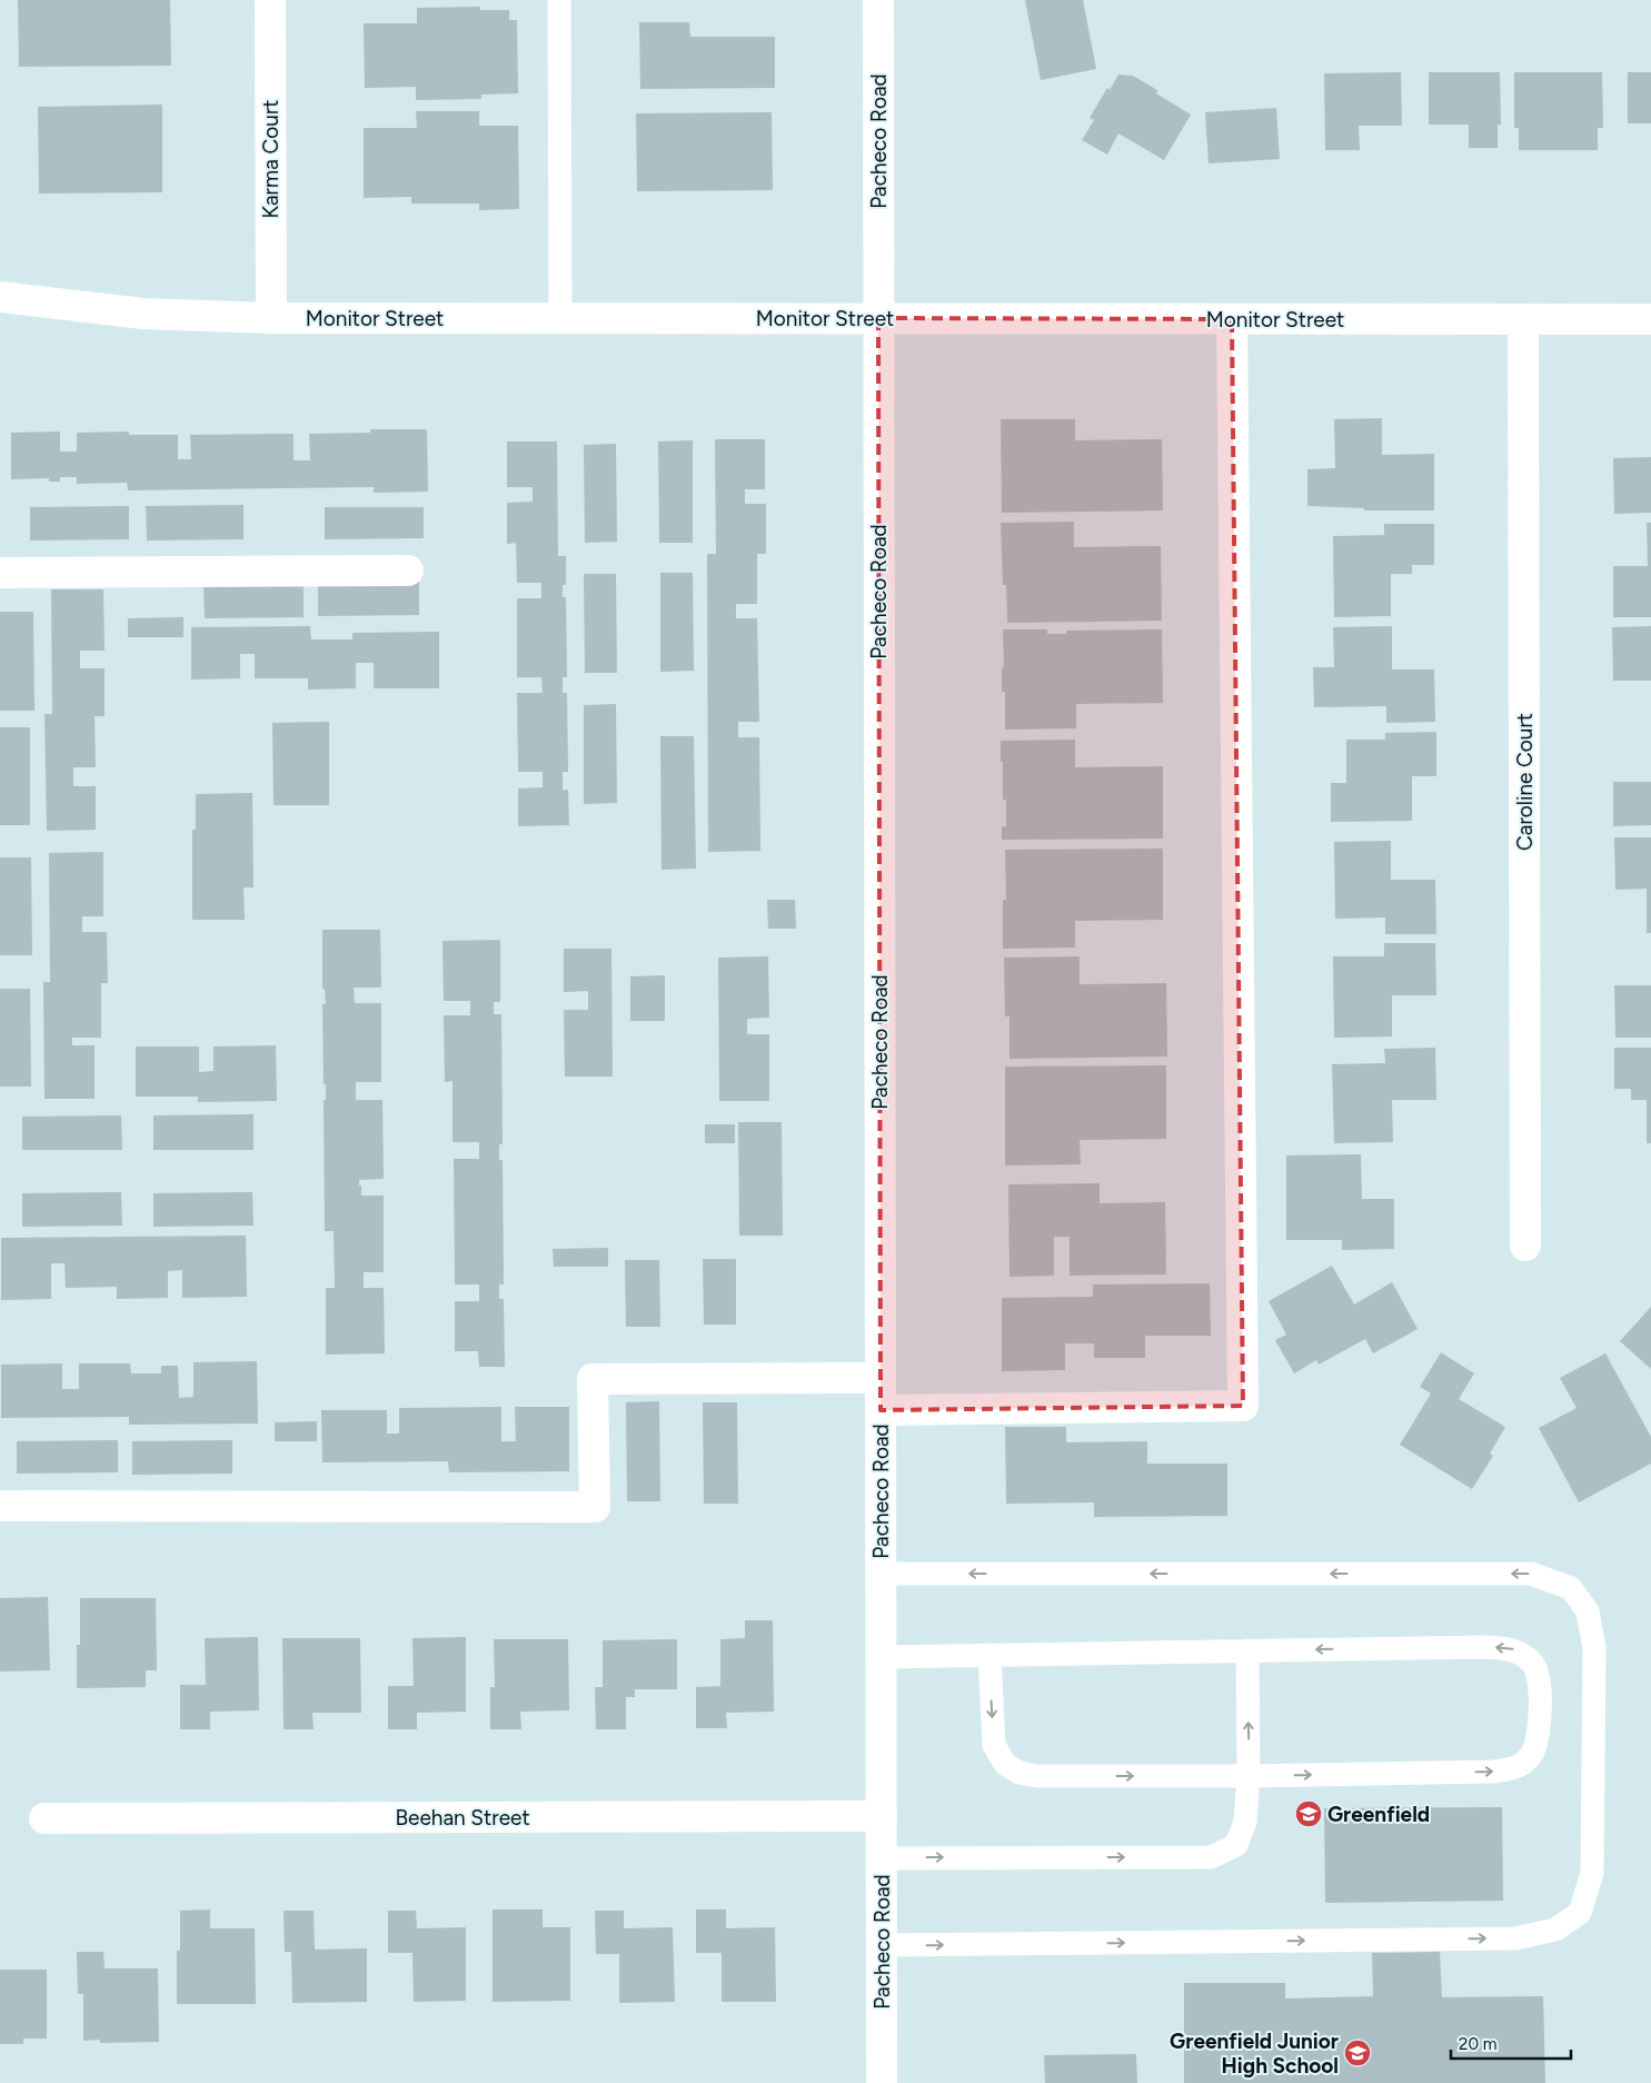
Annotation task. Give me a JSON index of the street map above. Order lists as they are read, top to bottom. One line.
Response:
{"streets":{"street":["Pacheco Road","Karma Court","Monitor Street","Caroline Court","Beehan Street"]},"crossings":[["Pacheco Road","Monitor Street"],["Pacheco Road","Beehan Street"],["Karma Court","Monitor Street"],["Monitor Street","Caroline Court"]],"places":{"school or university":["Greenfield","Greenfield Junior High School"]},"scale_bar":"20 m"}
